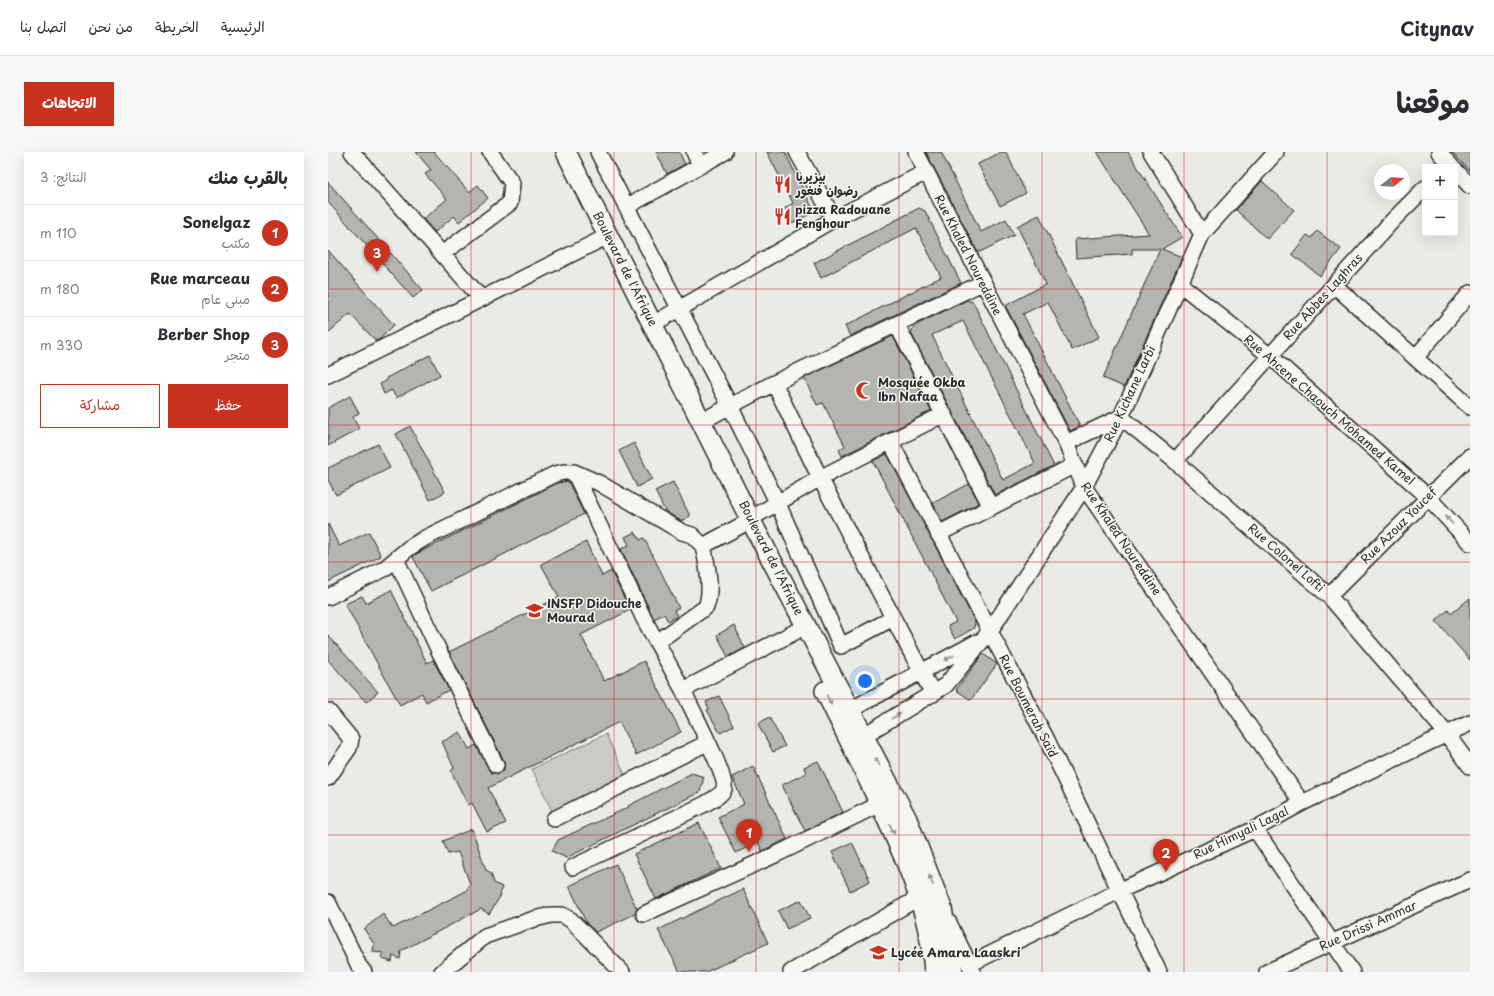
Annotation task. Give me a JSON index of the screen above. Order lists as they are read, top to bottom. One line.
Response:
{"streets":{"main road":["Boulevard de l'Afrique"],"street":["Rue Khaled Noureddine","Rue Abbes Laghras","Rue Kichane Larbi","Rue Ahcene Chaouch Mohamed Kamel","Rue Azouz Youcef","Rue Colonel Lofti","Rue Boumerah Saïd","Rue Himyali Lagal","Rue Drissi Ammar"]},"crossings":[["Rue Khaled Noureddine","Rue Kichane Larbi"],["Rue Khaled Noureddine","Rue Himyali Lagal"],["Boulevard de l'Afrique","Rue Kichane Larbi"],["Boulevard de l'Afrique","Rue Himyali Lagal"],["Rue Abbes Laghras","Rue Ahcene Chaouch Mohamed Kamel"],["Rue Abbes Laghras","Rue Colonel Lofti"],["Rue Kichane Larbi","Rue Ahcene Chaouch Mohamed Kamel"],["Rue Kichane Larbi","Rue Colonel Lofti"],["Rue Kichane Larbi","Rue Boumerah Saïd"],["Rue Ahcene Chaouch Mohamed Kamel","Rue Azouz Youcef"],["Rue Azouz Youcef","Rue Colonel Lofti"],["Rue Colonel Lofti","Rue Himyali Lagal"],["Rue Boumerah Saïd","Rue Himyali Lagal"]],"places":{"restaurant":["بيزيريا رضوان فنغور","pizza Radouane Fenghour"],"mosque":["Mosquée Okba Ibn Nafaa"],"school or university":["INSFP Didouche Mourad","Lycée Amara Laaskri"]},"north":"right","page":{"header":"Citynav","nav":["الرئيسية","الخريطة","من نحن","اتصل بنا"],"title":"موقعنا","buttons":["الاتجاهات",["حفظ","مشاركة"]],"heading":["بالقرب منك","النتائج: 3"],"map_buttons":["+","−"],"list":[{"mark":"1","name":"Sonelgaz","note":"مكتب","value":"110 m"},{"mark":"2","name":"Rue marceau","note":"مبنى عام","value":"180 m"},{"mark":"3","name":"Berber Shop","note":"متجر","value":"330 m"}],"pins":["3","1","2"]}}
